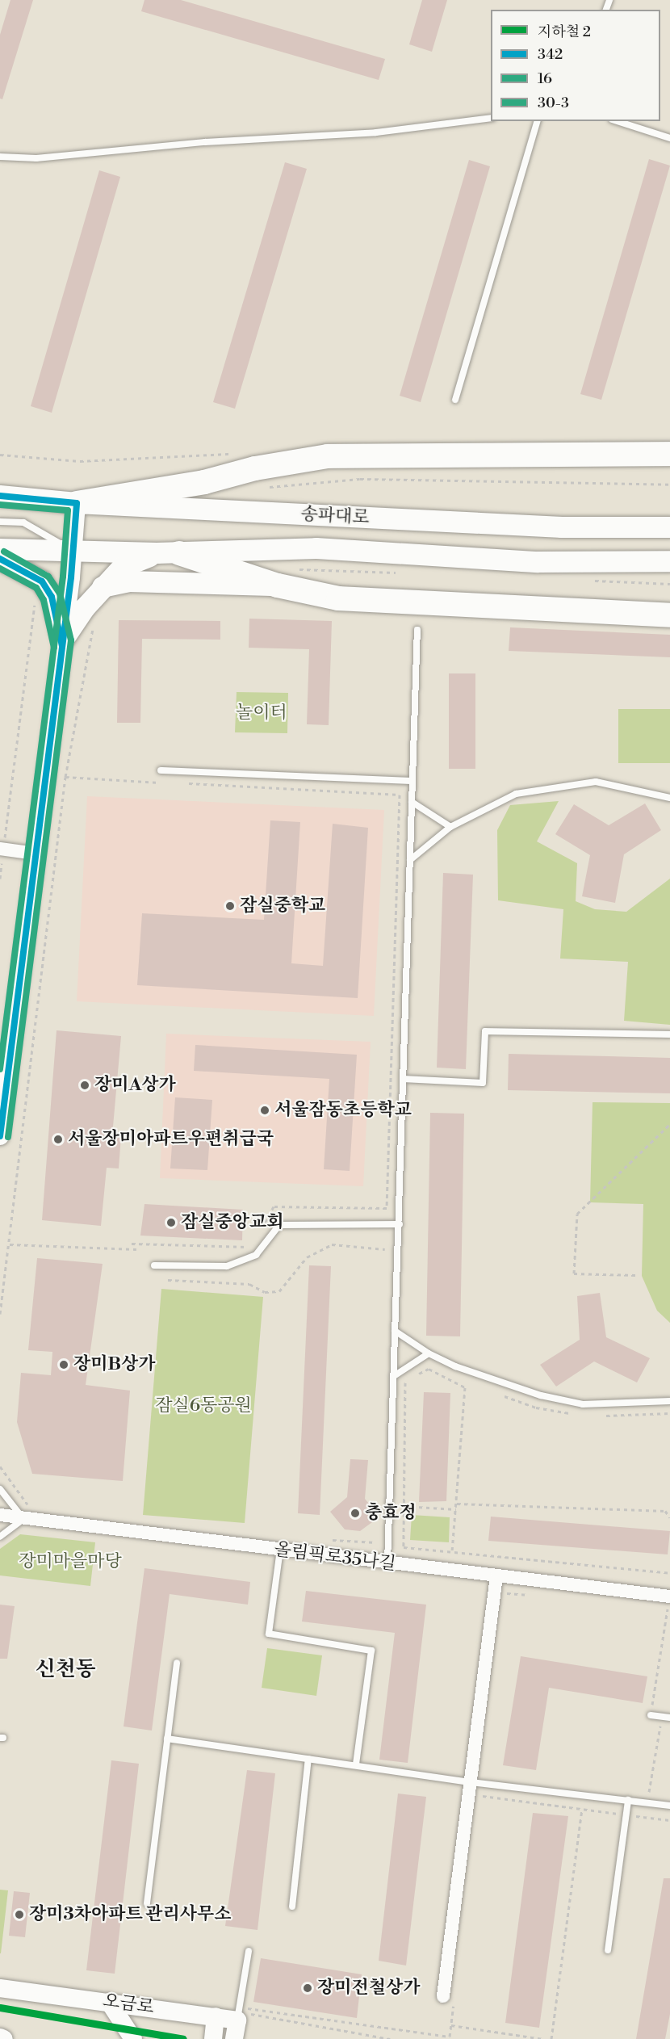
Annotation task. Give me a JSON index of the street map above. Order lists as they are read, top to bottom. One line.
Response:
{"streets":{"main road":["송파대로"],"street":["올림픽로35나길","오금로"]},"districts":["신천동"],"parks":["놀이터","잠실6동공원","장미마을마당"],"places":["잠실중학교","장미A상가","서울잠동초등학교","서울장미아파트우편취급국","잠실중앙교회","장미B상가","충효정","장미3차아파트 관리사무소","장미전철상가"],"lines":["transit line 342","transit line 16","transit line 30-3","metro line 2"],"legend":["지하철 2","342","16","30-3"]}
